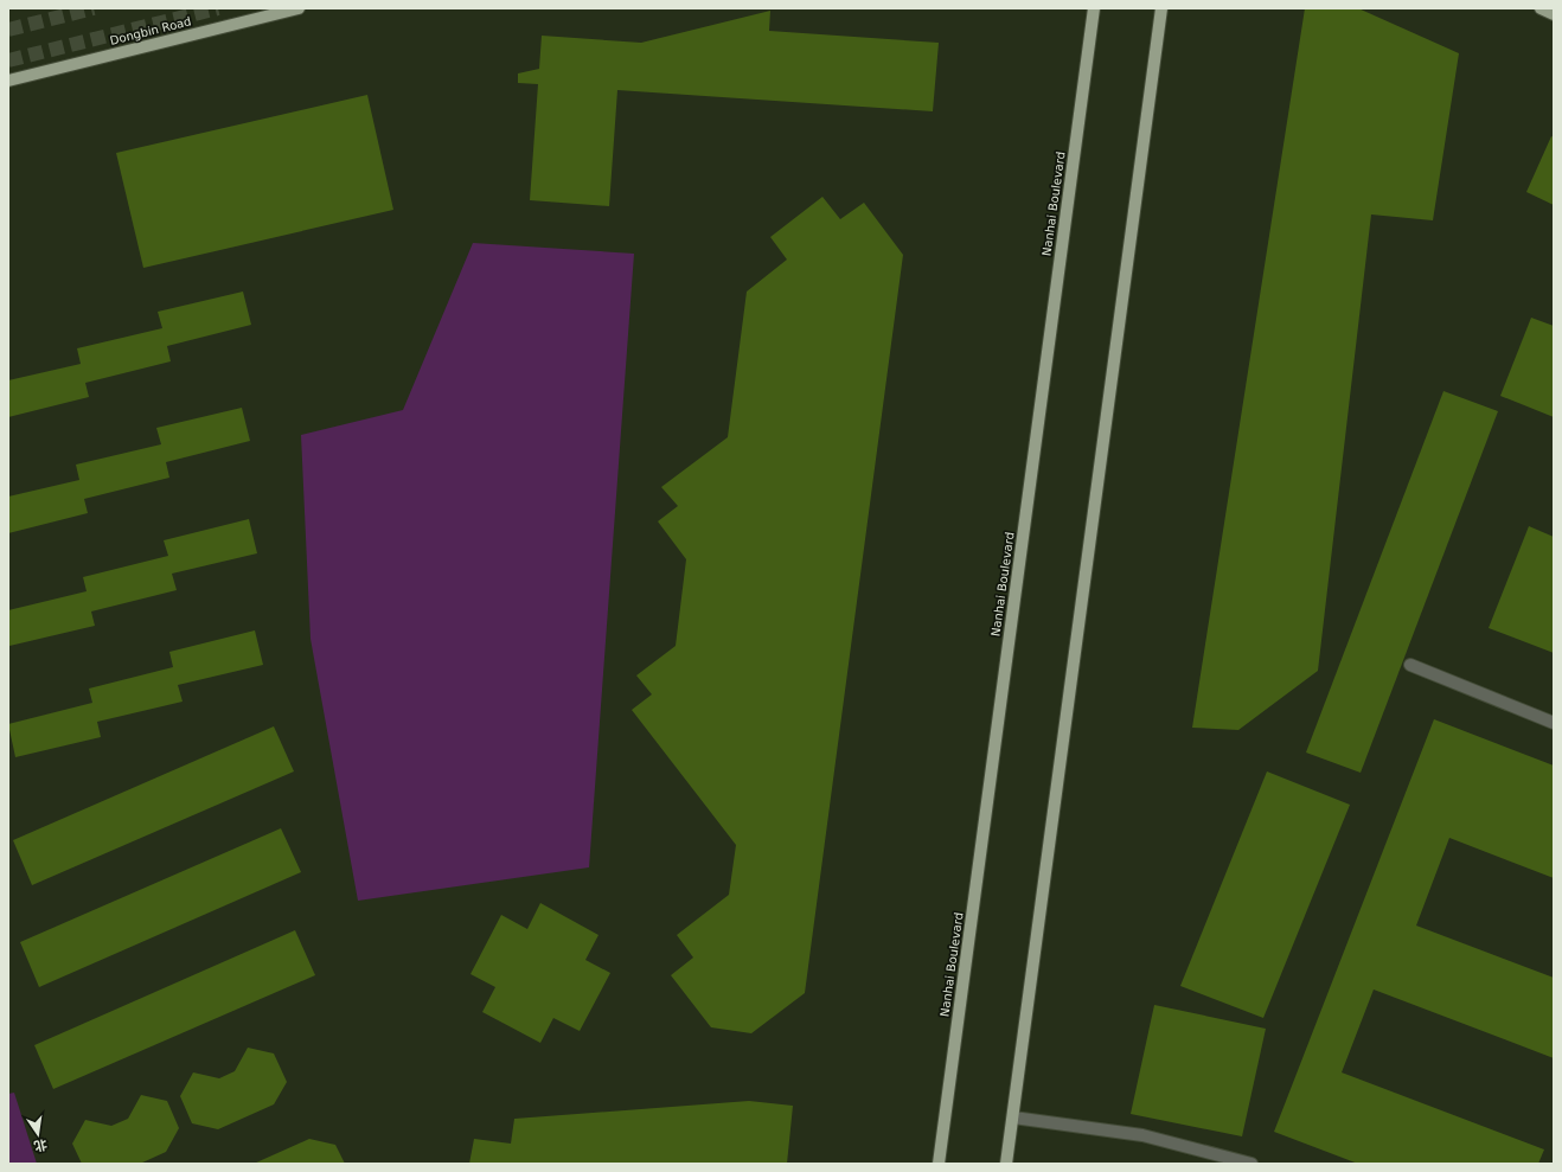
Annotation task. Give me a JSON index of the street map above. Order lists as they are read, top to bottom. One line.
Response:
{"streets":{"main road":["Dongbin Road","Nanhai Boulevard"]},"north":"bottom"}
